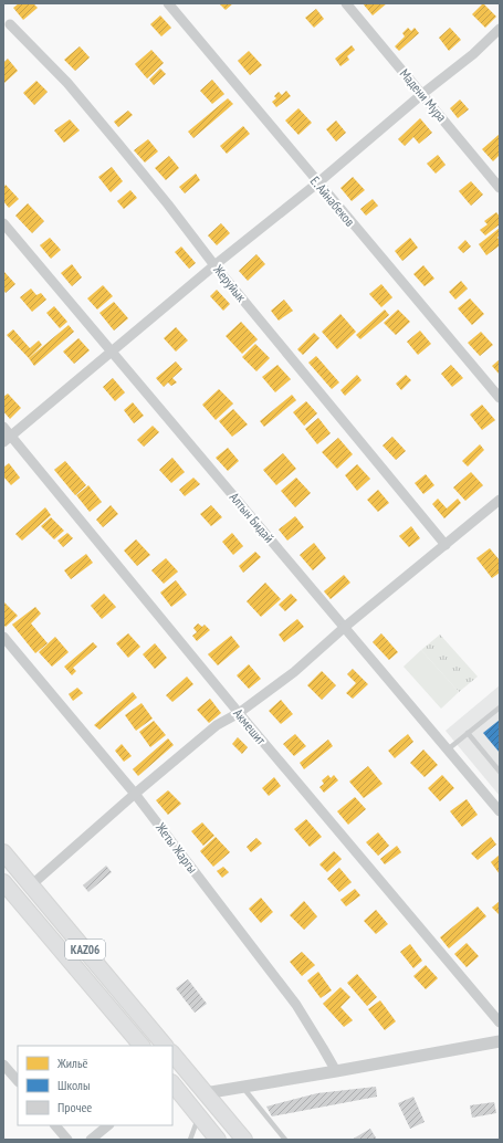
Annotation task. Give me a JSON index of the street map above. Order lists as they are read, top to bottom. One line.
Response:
{"streets":{"highway":["KАZ06"],"street":["Мадени Мура","Е. Айнабеков","Жеруйык","Алтын Бидай","Акмешит","Жеты Жаргы"]},"legend":["Жильё","Школы","Прочее"]}
